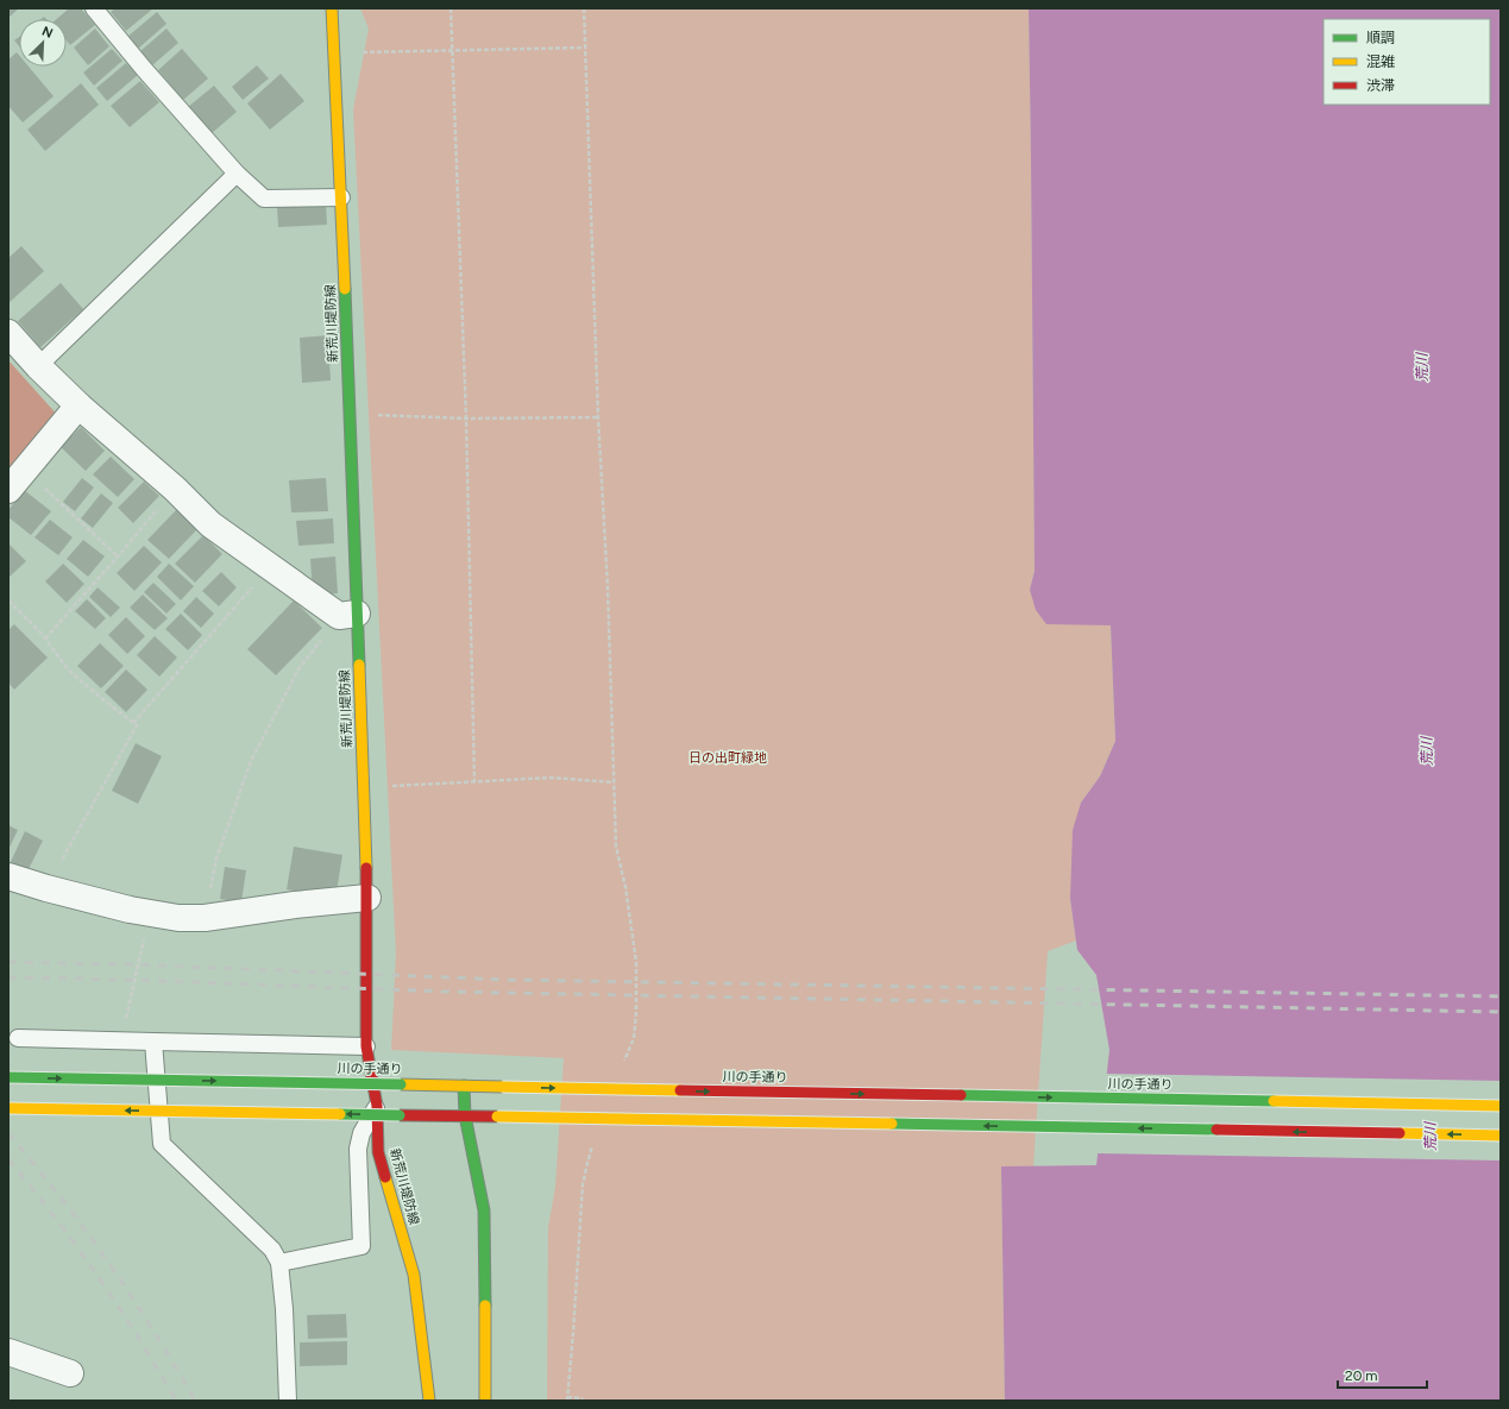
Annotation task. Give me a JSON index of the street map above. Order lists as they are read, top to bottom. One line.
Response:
{"streets":{"main road":["新荒川堤防線","川の手通り"]},"water":["荒川"],"parks":["日の出町緑地"],"legend":["順調","混雑","渋滞"],"scale_bar":"20 m","north":"top right"}
